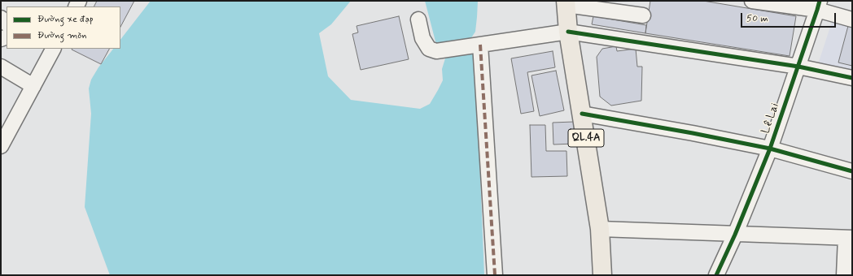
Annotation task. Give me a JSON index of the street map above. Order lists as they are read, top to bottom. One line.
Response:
{"streets":{"main road":["QL.4A"],"street":["Lê Lai"]},"legend":["Đường xe đạp","Đường mòn"],"scale_bar":"50 m"}
